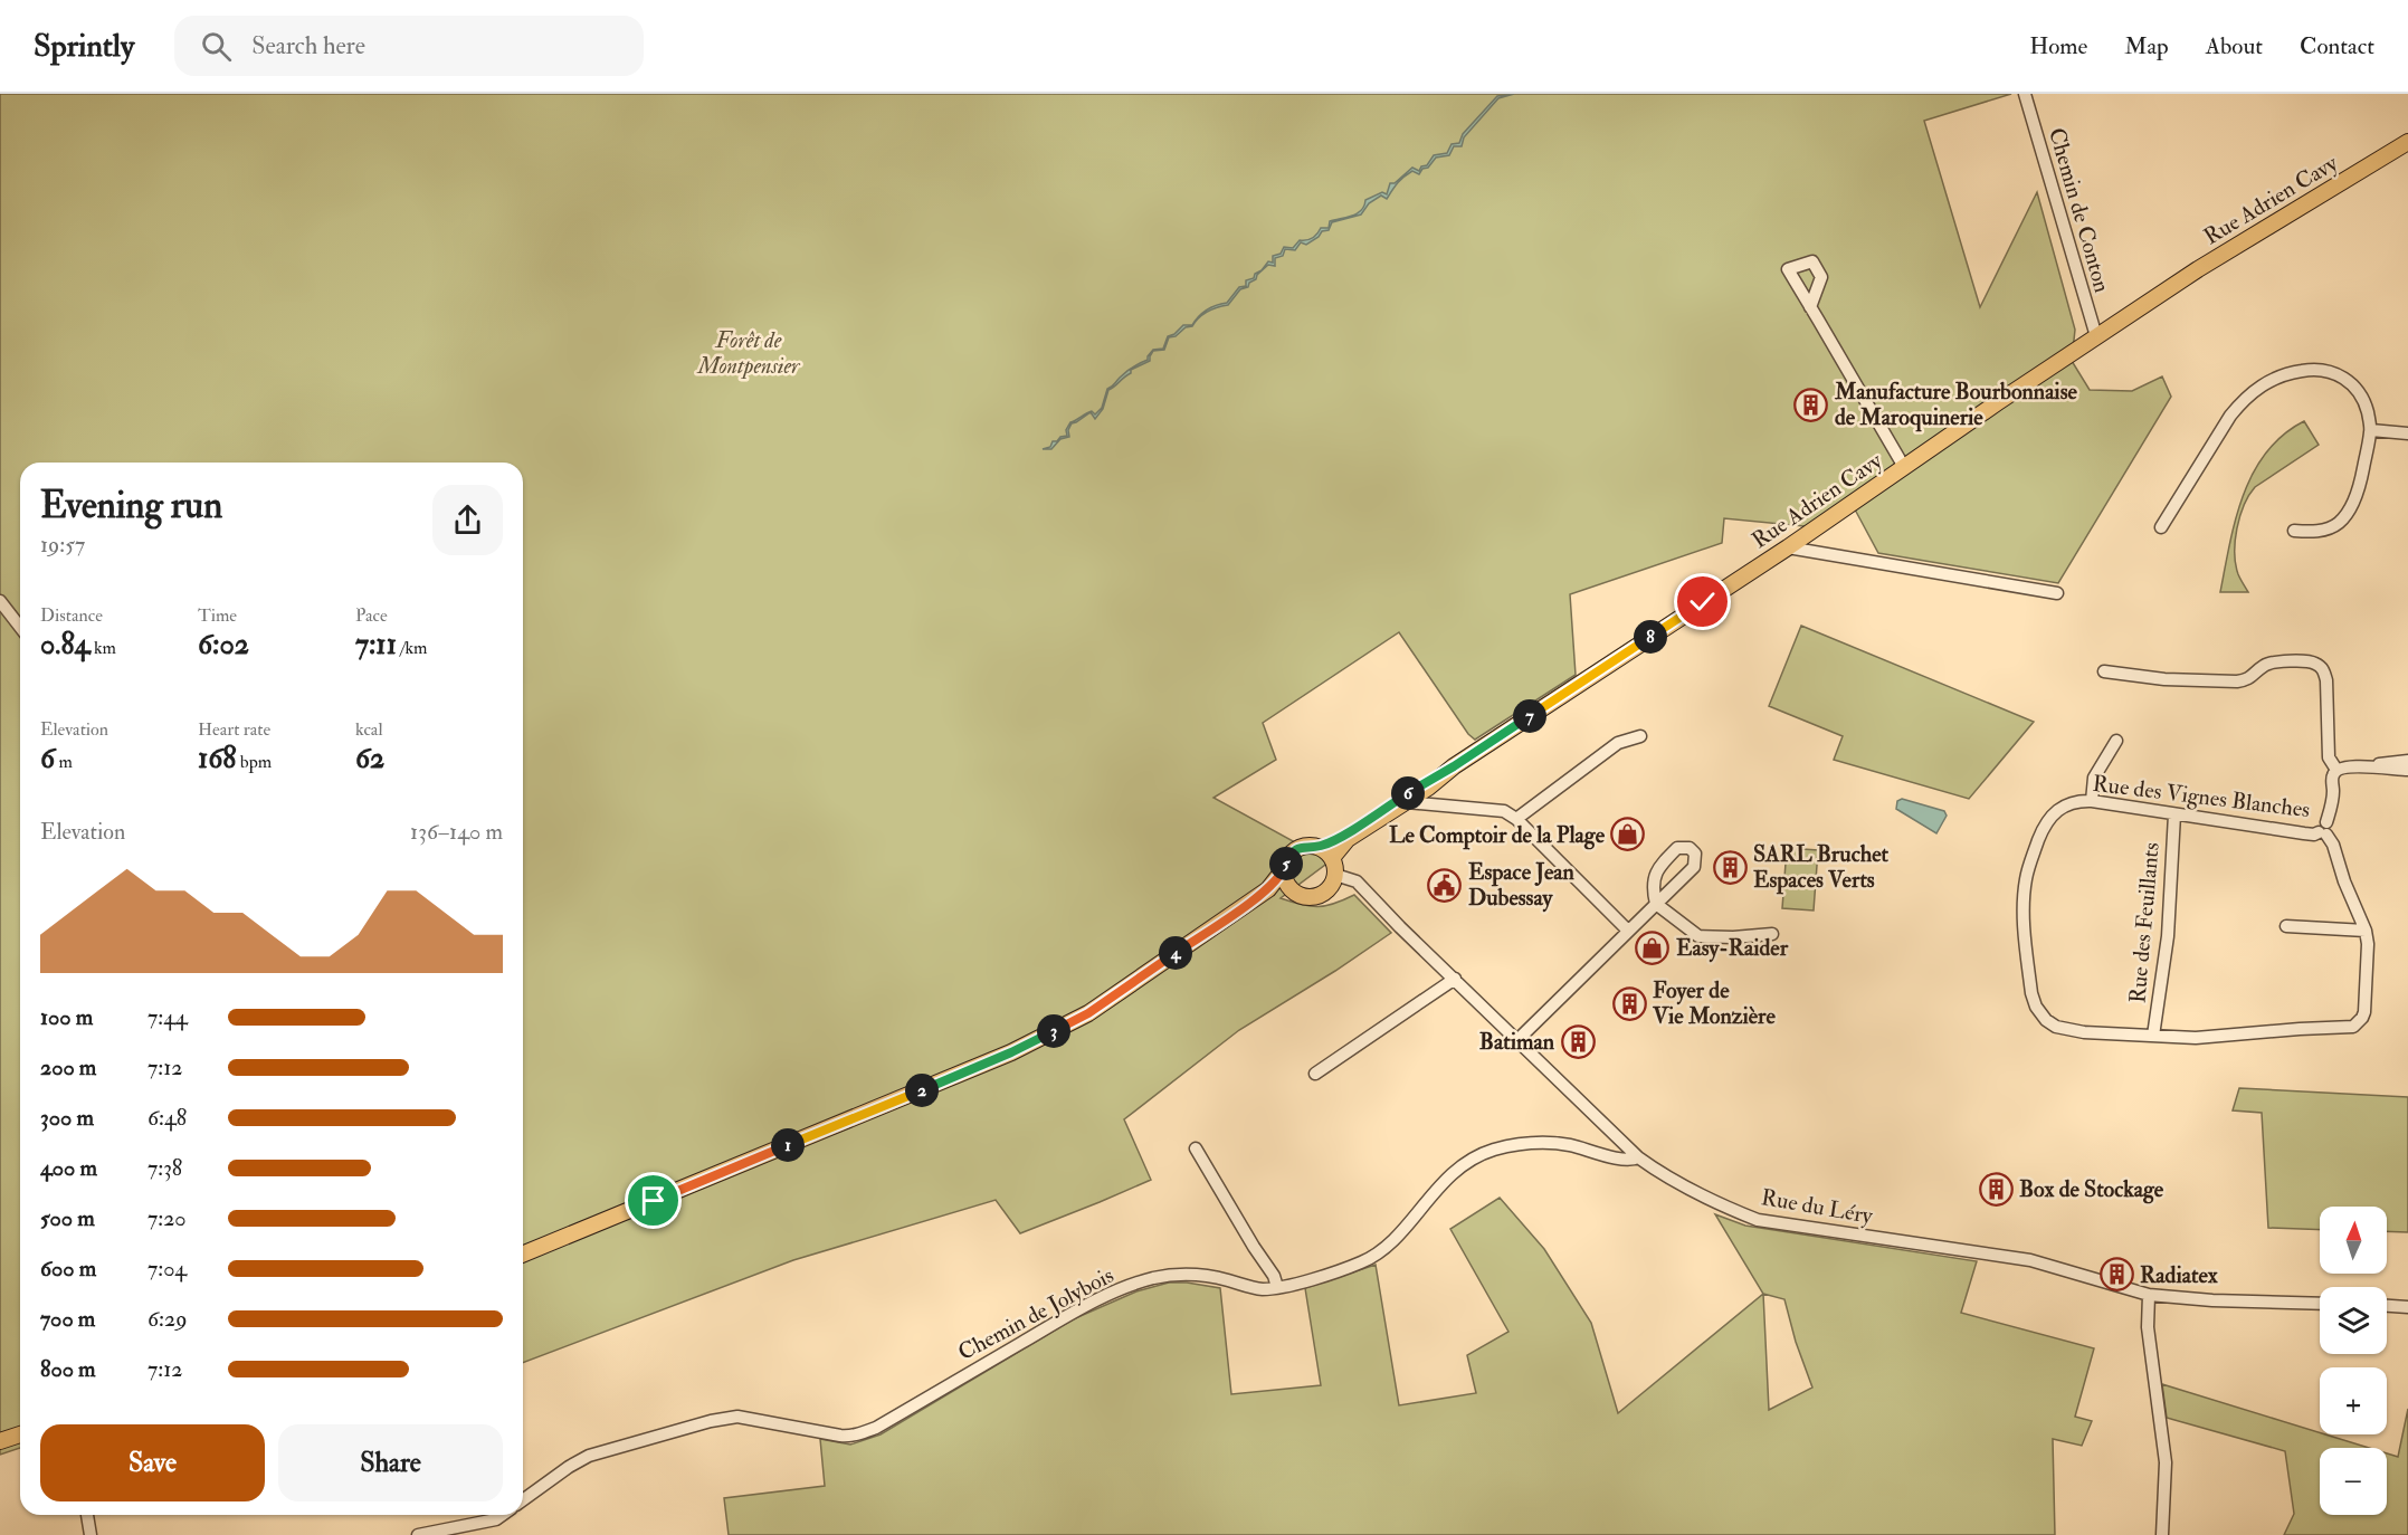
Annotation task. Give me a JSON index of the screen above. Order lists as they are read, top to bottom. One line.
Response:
{"streets":{"main road":["Rue Adrien Cavy"],"street":["Chemin de Conton","Rue des Vignes Blanches","Rue des Feuillants","Rue du Léry","Chemin de Jolybois"]},"crossings":[["Rue Adrien Cavy","Chemin de Conton"],["Rue Adrien Cavy","Rue du Léry"],["Rue des Vignes Blanches","Rue des Feuillants"],["Rue du Léry","Chemin de Jolybois"]],"parks":["Forêt de Montpensier"],"places":{"building":["Manufacture Bourbonnaise de Maroquinerie","SARL Bruchet Espaces Verts","Foyer de Vie Monzière","Batiman","Box de Stockage","Radiatex"],"shop":["Le Comptoir de la Plage","Easy-Raider"],"public building":["Espace Jean Dubessay"]},"north":"top","page":{"header":"Sprintly","search":"Search here","nav":["Home","Map","About","Contact"],"heading":["Evening run","19:57"],"stats":[["Distance","0.84 km"],["Time","6:02"],["Pace","7:11 /km"],["Elevation","6 m"],["Heart rate","168 bpm"],["kcal","62"]],"pins":["8","7","6","5","4","3","2","1"],"chart":["Elevation","136–140 m"],"list":[{"name":"100 m","note":"7:44"},{"name":"200 m","note":"7:12"},{"name":"300 m","note":"6:48"},{"name":"400 m","note":"7:38"},{"name":"500 m","note":"7:20"},{"name":"600 m","note":"7:04"},{"name":"700 m","note":"6:29"},{"name":"800 m","note":"7:12"}],"map_buttons":["+","−"],"buttons":["Save","Share"]}}
